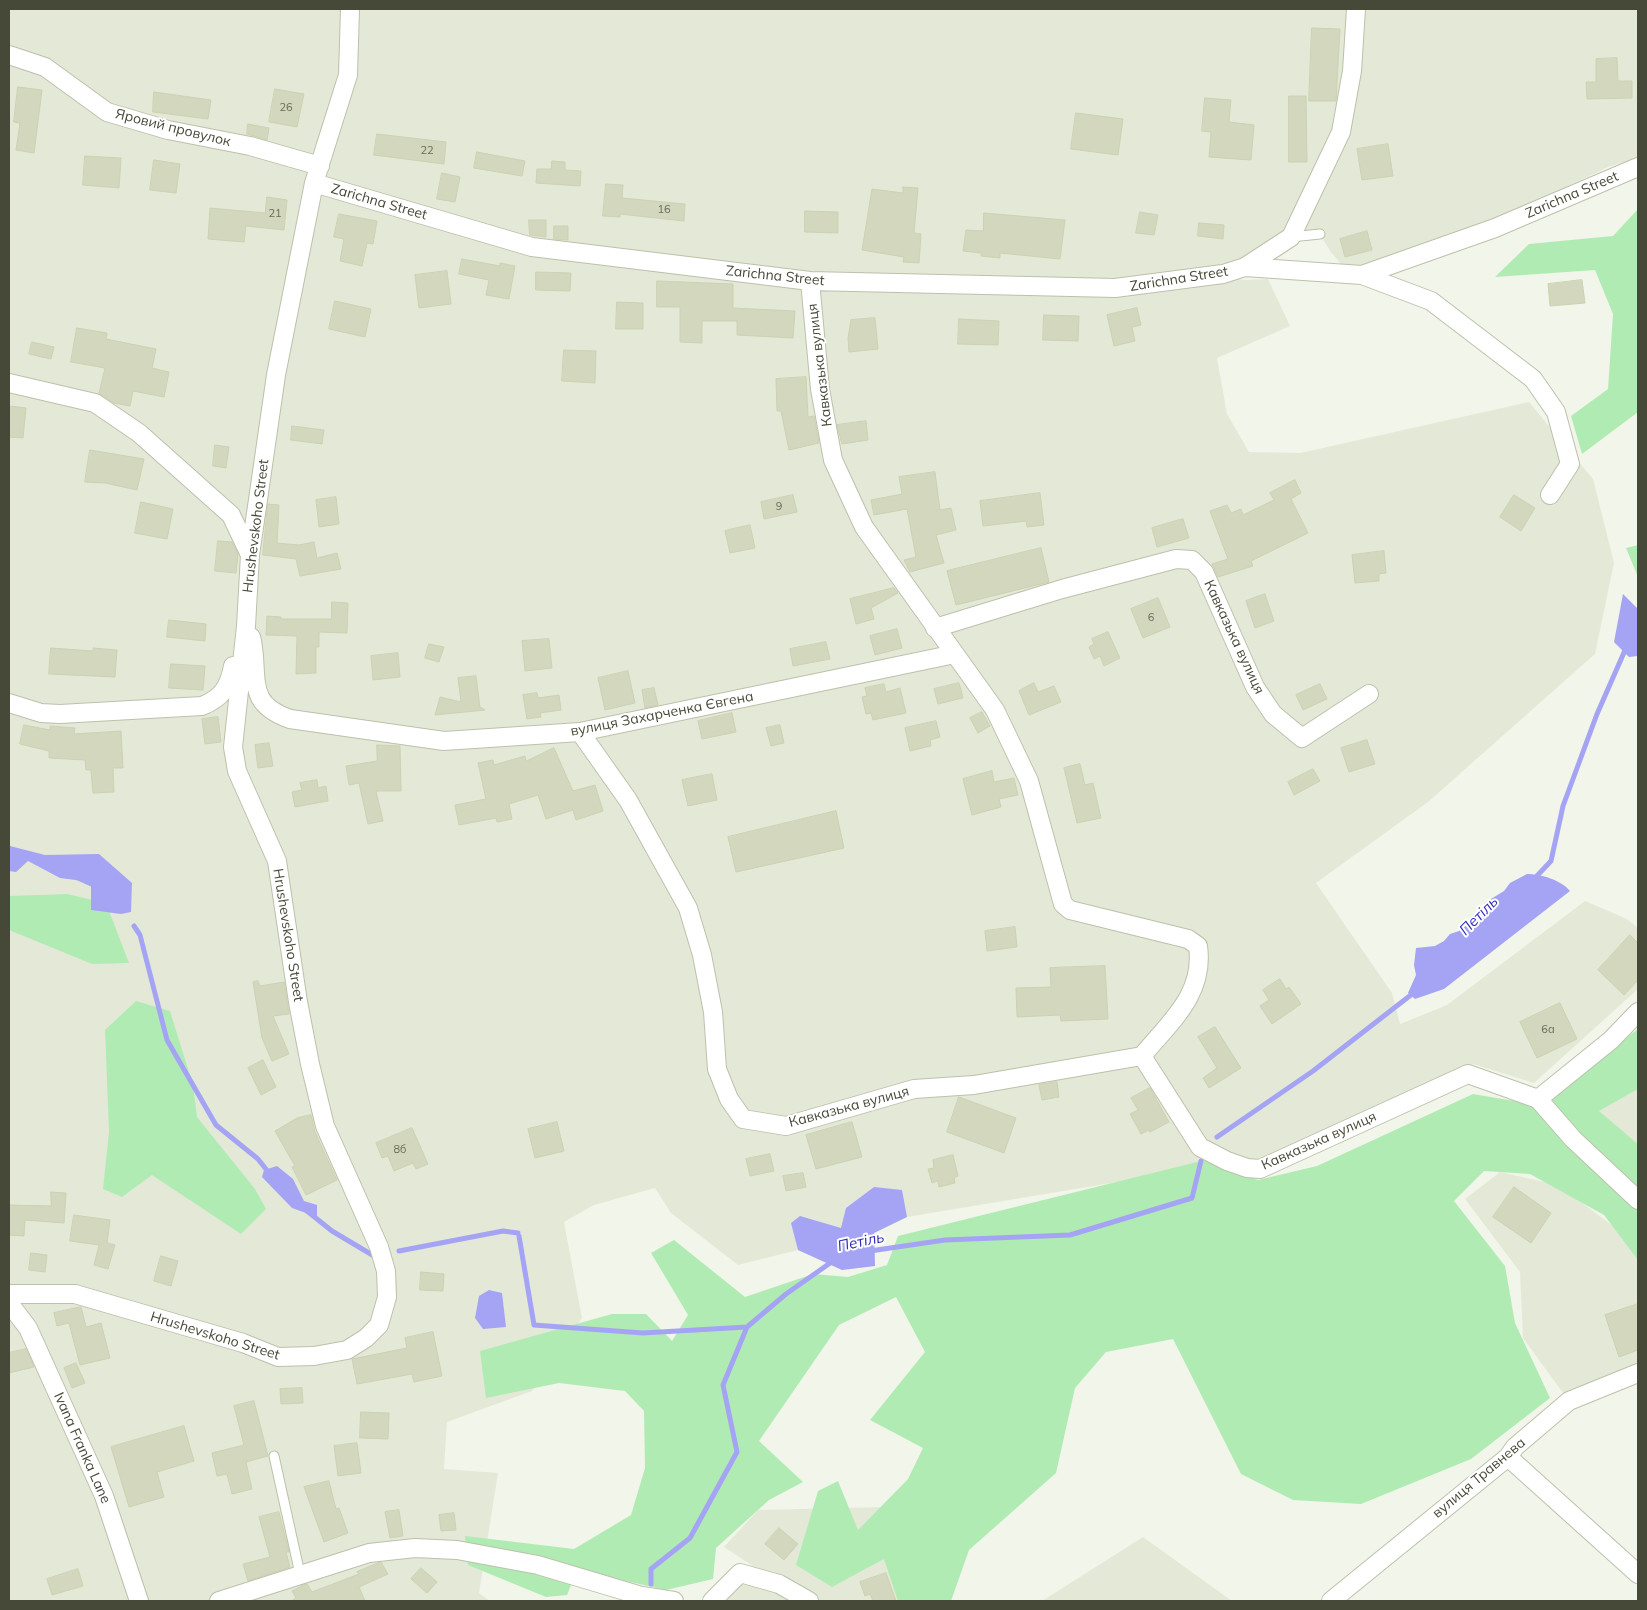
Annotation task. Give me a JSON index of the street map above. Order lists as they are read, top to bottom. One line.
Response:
{"streets":{"street":["Яровий провулок","Zarichna Street","Кавказька вулиця","Hrushevskoho Street","вулиця Захарченка Євгена","Ivana Franka Lane","вулиця Травнева"]},"crossings":[["Яровий провулок","Hrushevskoho Street"],["Zarichna Street","Кавказька вулиця"],["Zarichna Street","Hrushevskoho Street"],["Кавказька вулиця","вулиця Захарченка Євгена"],["Hrushevskoho Street","вулиця Захарченка Євгена"]],"water":["Петіль"],"house_numbers":["26","22","16","21","9","6","6а","8б"]}
